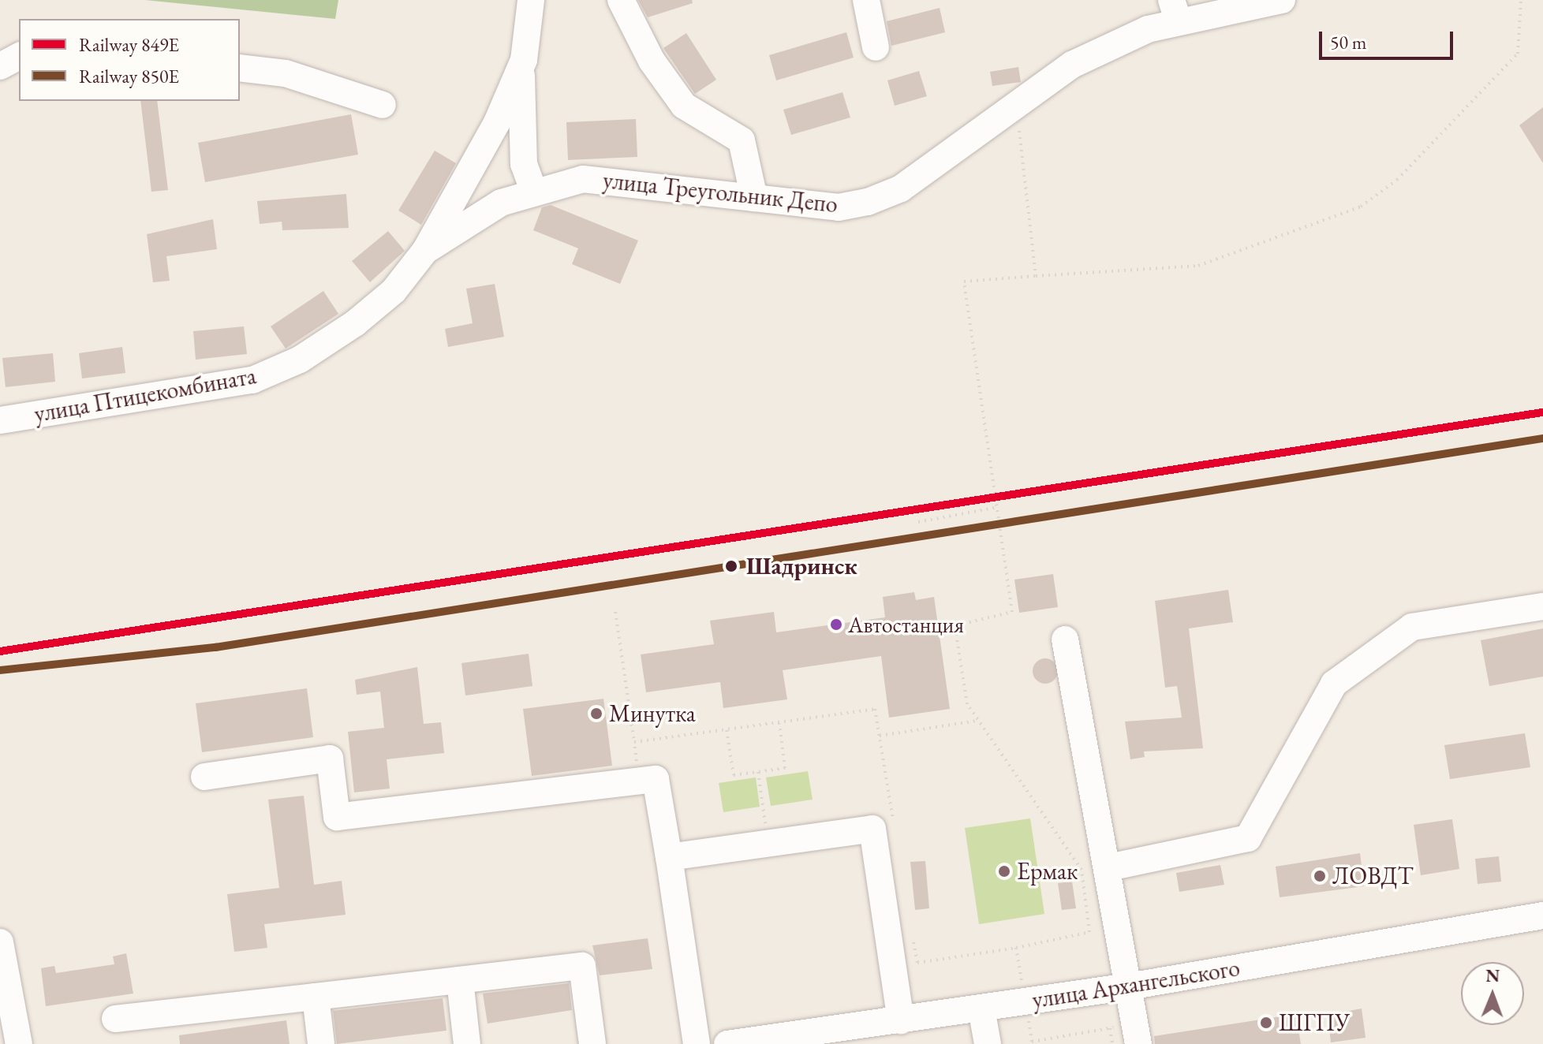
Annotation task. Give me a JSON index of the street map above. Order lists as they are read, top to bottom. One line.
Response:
{"streets":{"street":["улица Треугольник Депо","улица Птицекомбината","улица Архангельского"]},"crossings":[["улица Треугольник Депо","улица Птицекомбината"]],"places":["Шадринск","Автостанция","Минутка","Ермак","ЛОВДТ","ШГПУ"],"lines":["rail line 849Е","rail line 850Е"],"legend":["Railway 849Е","Railway 850Е"],"scale_bar":"50 m","north":"top"}
